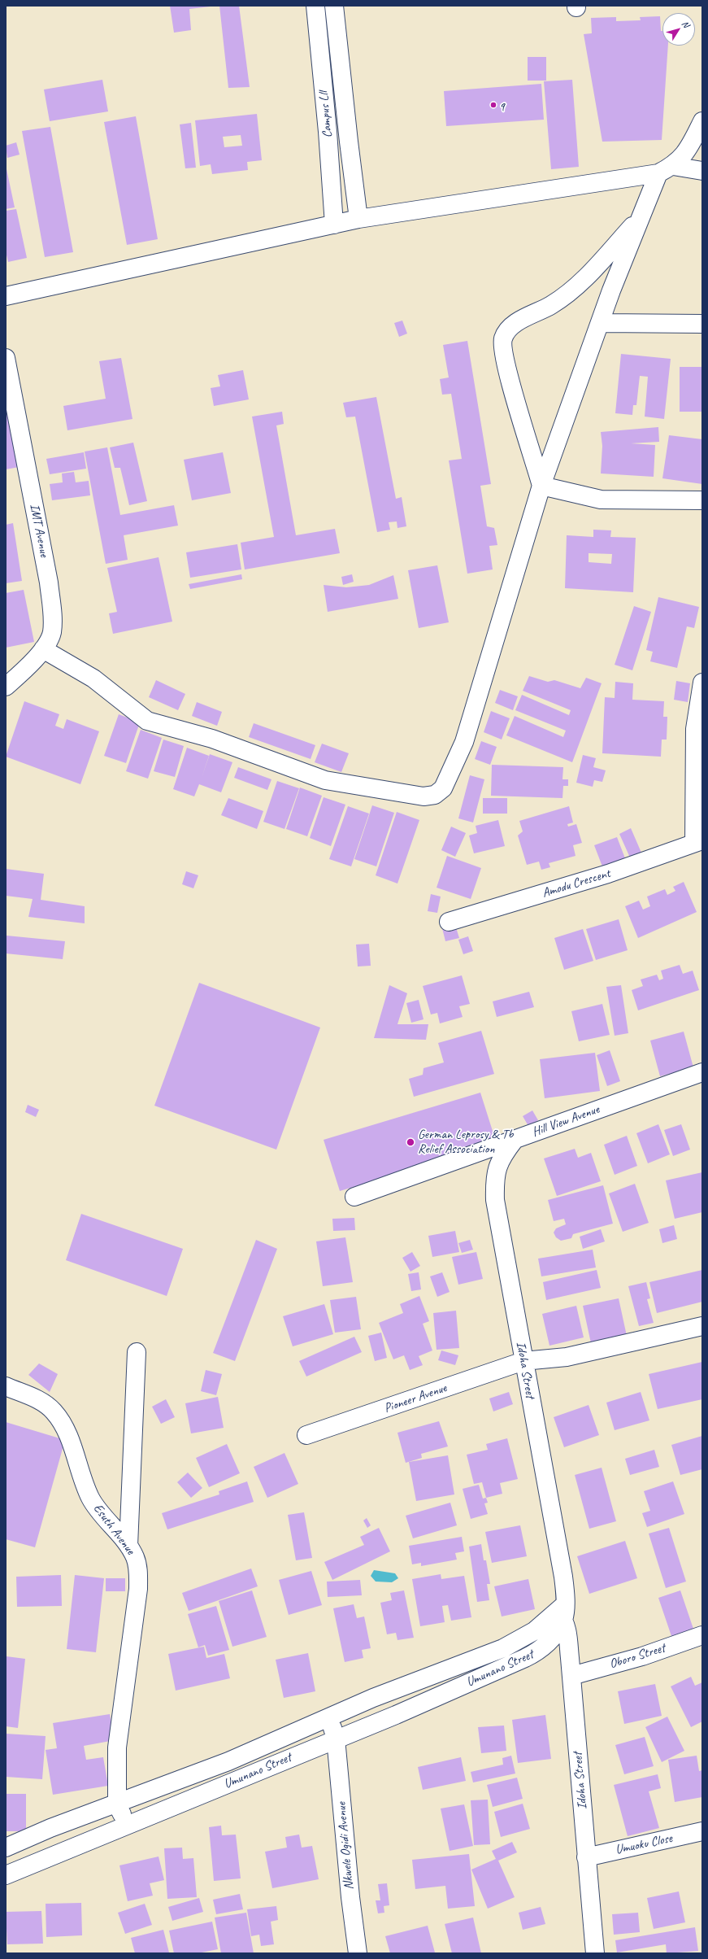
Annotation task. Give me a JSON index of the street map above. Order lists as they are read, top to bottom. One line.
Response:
{"streets":{"street":["Campus Lll","IMT Avenue","Amodu Crescent","Hill View Avenue","Idoha Street","Pioneer Avenue","Esuth Avenue","Oboro Street","Umunano Street","Umuoku Close","Nkwele Ogidi Avenue"]},"crossings":[["Hill View Avenue","Idoha Street"],["Idoha Street","Pioneer Avenue"],["Idoha Street","Oboro Street"],["Idoha Street","Umunano Street"],["Idoha Street","Umuoku Close"],["Esuth Avenue","Umunano Street"],["Umunano Street","Nkwele Ogidi Avenue"]],"places":["q","German Leprosy & Tb Relief Association"],"north":"top right"}
